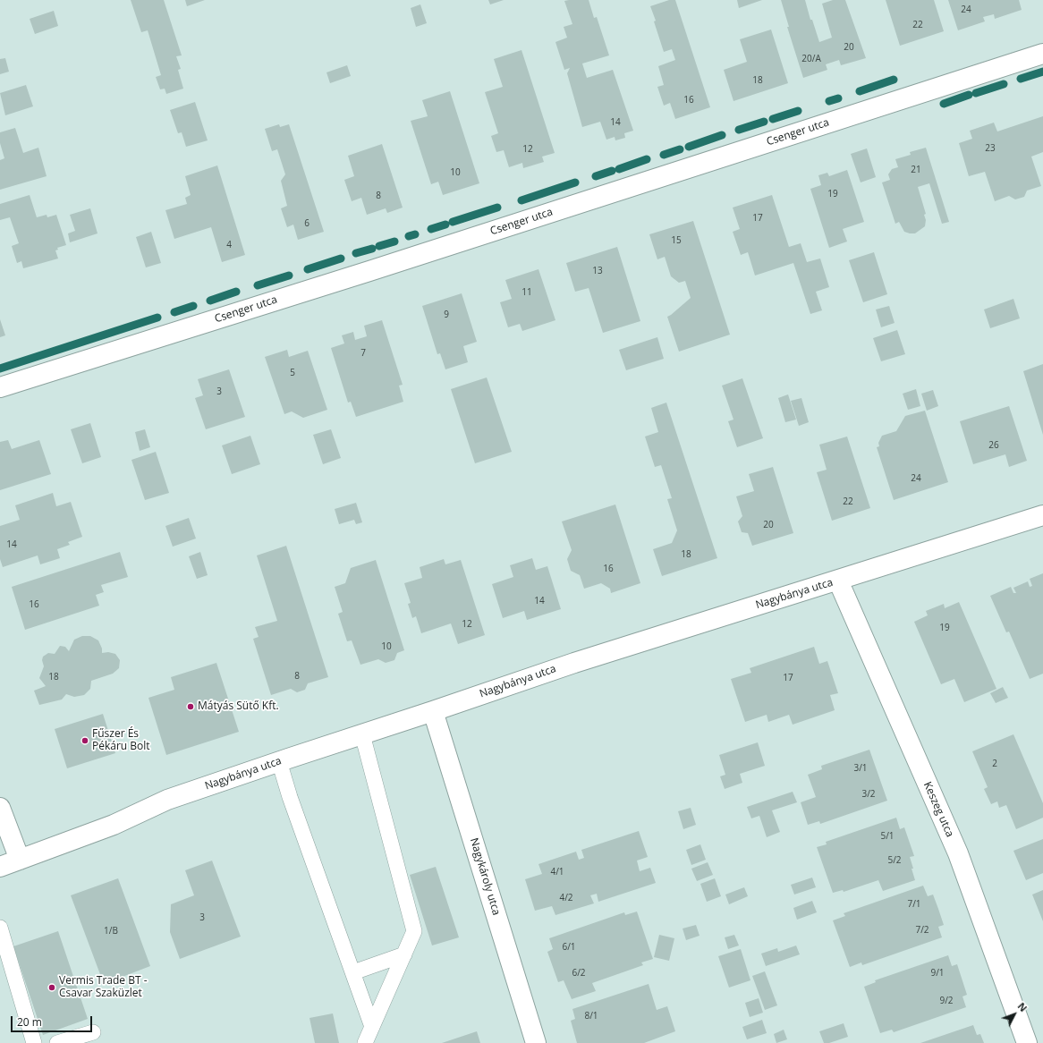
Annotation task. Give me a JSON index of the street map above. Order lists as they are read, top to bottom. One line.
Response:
{"streets":{"street":["Csenger utca","Nagybánya utca","Keszeg utca","Nagykároly utca"]},"crossings":[["Nagybánya utca","Keszeg utca"],["Nagybánya utca","Nagykároly utca"]],"places":["Mátyás Sütő Kft.","Fűszer És Pékáru Bolt","Vermis Trade BT - Csavar Szaküzlet"],"house_numbers":["24","22","20","20/A","18","16","14","23","12","21","10","19","8","17","6","15","4","13","11","9","7","5","3","26","24","22","20","14","18","16","14","16","12","19","10","8","18","17","2","3/1","3/2","5/1","5/2","4/1","4/2","7/1","3","7/2","1/B","6/1","6/2","9/1","9/2","8/1"],"scale_bar":"20 m","north":"top right"}
